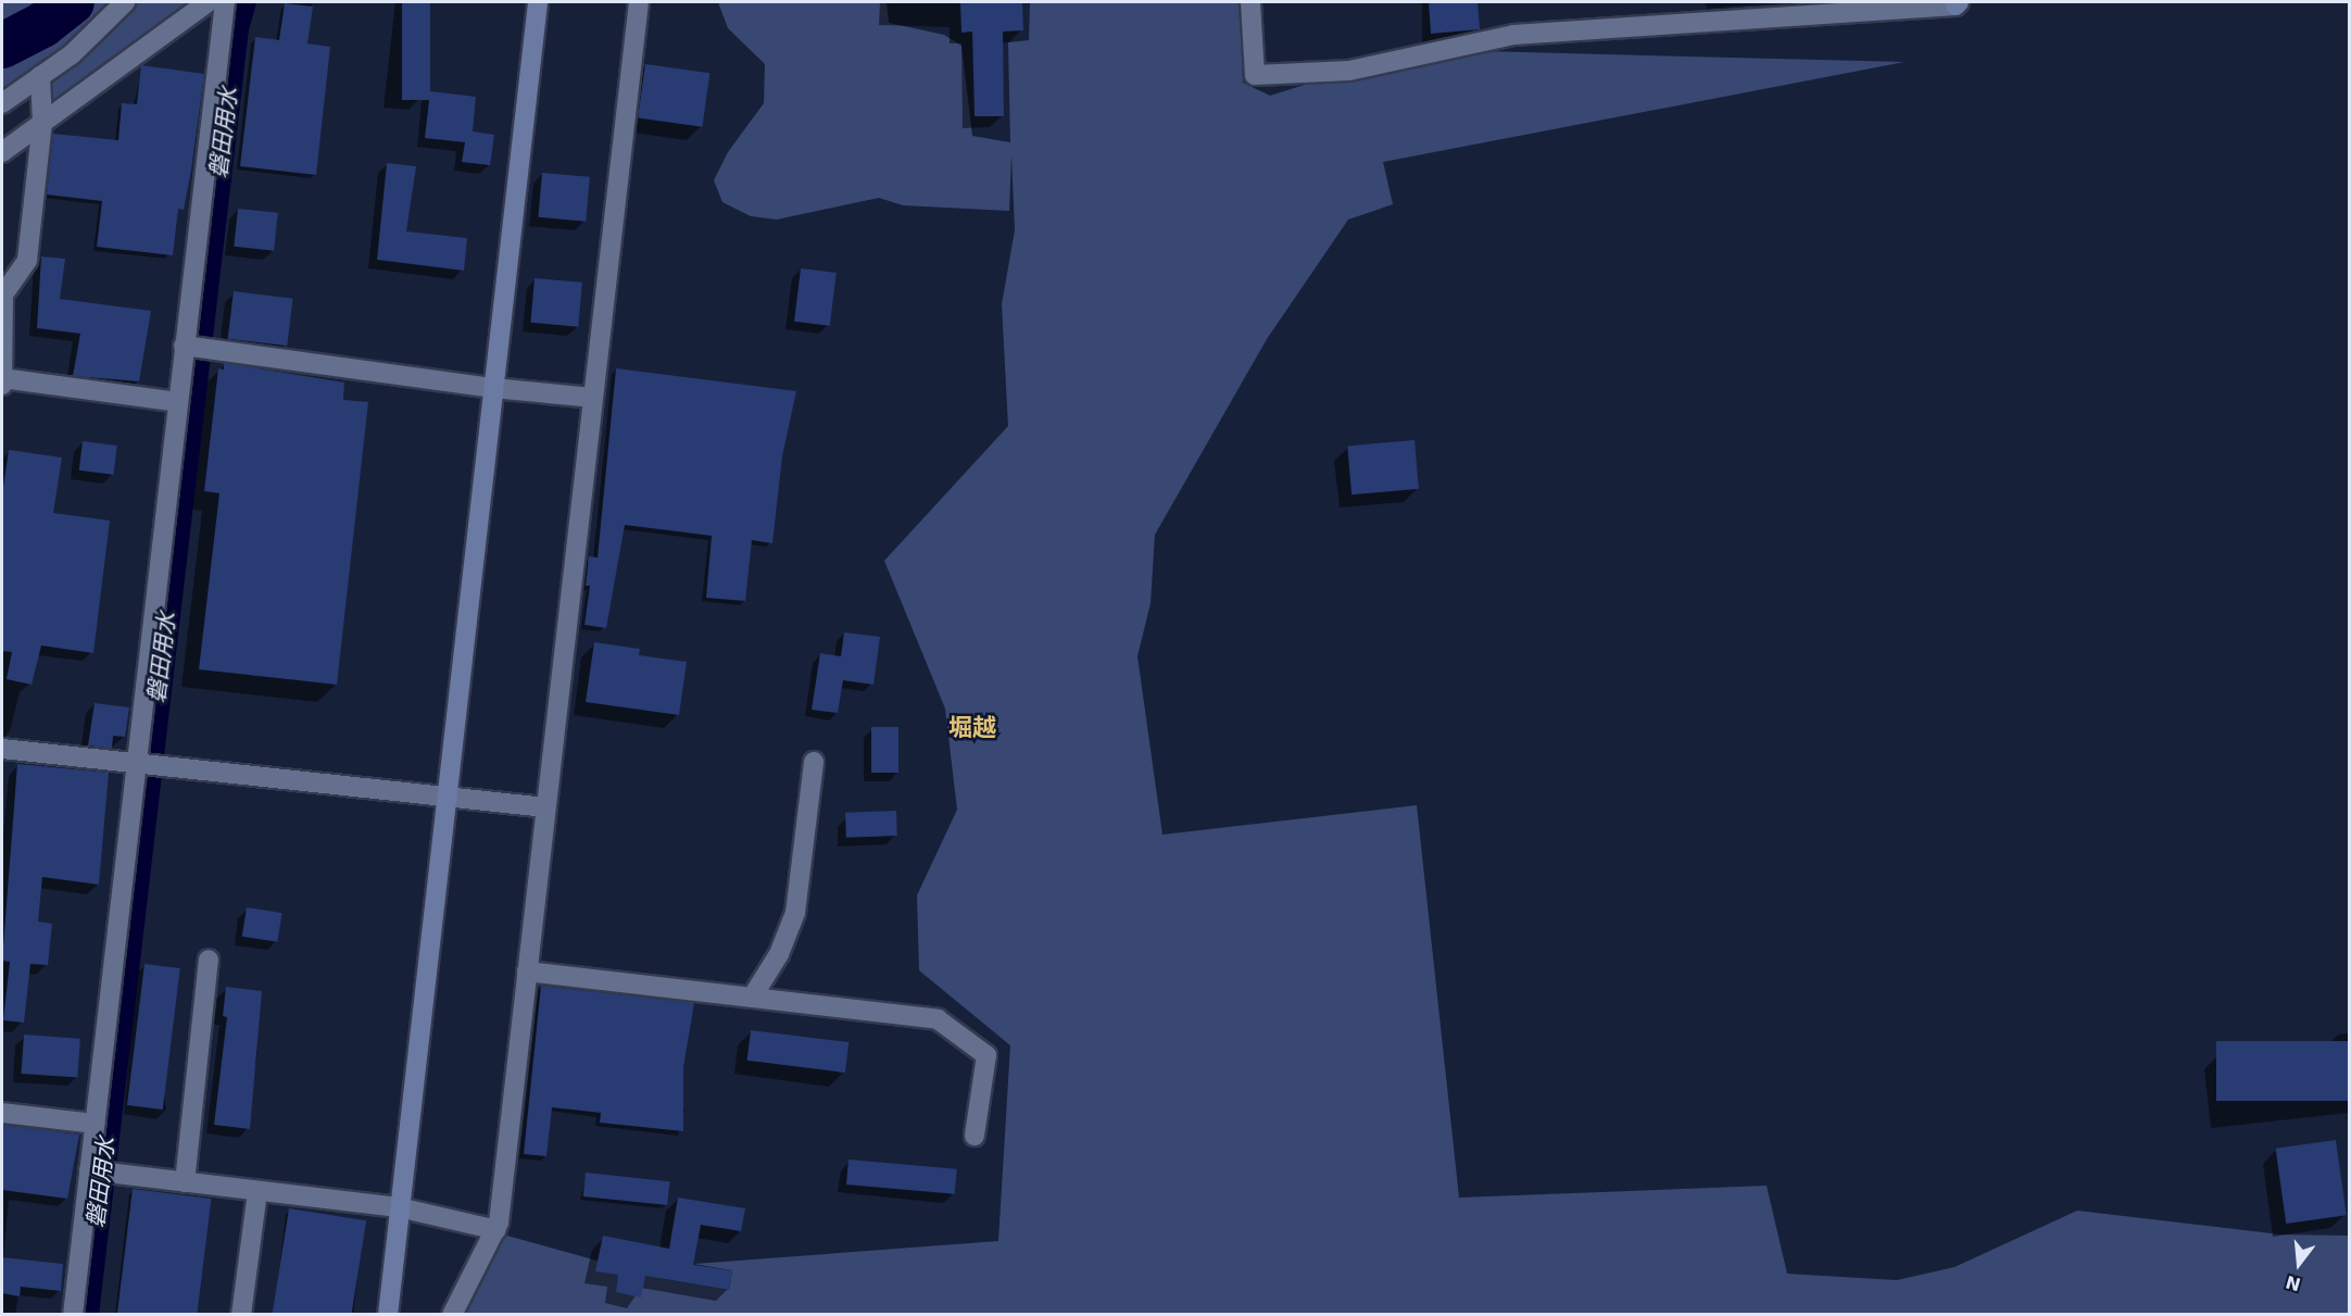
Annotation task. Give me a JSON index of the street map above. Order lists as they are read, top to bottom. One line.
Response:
{"districts":["堀越"],"water":["磐田用水"],"north":"bottom"}
